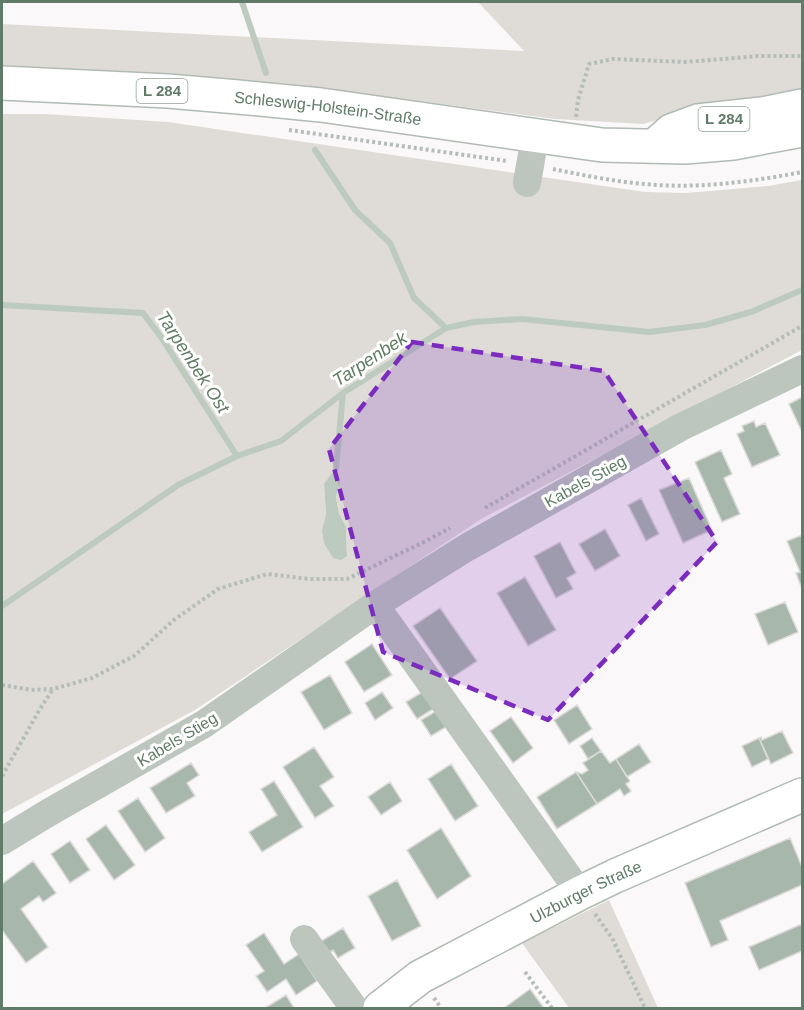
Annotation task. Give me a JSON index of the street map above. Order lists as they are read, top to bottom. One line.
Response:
{"streets":{"main road":["L 284","Schleswig-Holstein-Straße","Ulzburger Straße"],"street":["Kabels Stieg"]},"crossings":[["L 284","Schleswig-Holstein-Straße"]],"water":["Tarpenbek","Tarpenbek Ost"]}
